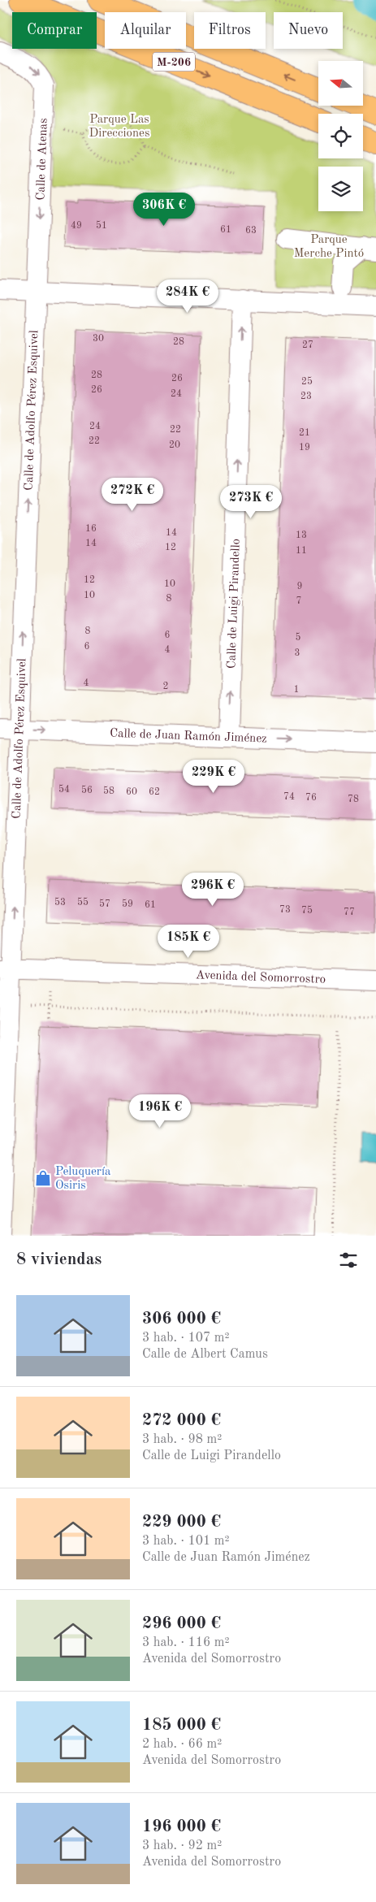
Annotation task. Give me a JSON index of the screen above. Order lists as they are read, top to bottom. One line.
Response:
{"streets":{"main road":["M-206"],"street":["Calle de Atenas","Calle de Adolfo Pérez Esquivel","Calle de Luigi Pirandello","Calle de Juan Ramón Jiménez","Avenida del Somorrostro"]},"crossings":[["Calle de Atenas","Calle de Adolfo Pérez Esquivel"],["Calle de Adolfo Pérez Esquivel","Calle de Juan Ramón Jiménez"],["Calle de Adolfo Pérez Esquivel","Avenida del Somorrostro"],["Calle de Luigi Pirandello","Calle de Juan Ramón Jiménez"]],"one_way":["Calle de Atenas","Calle de Adolfo Pérez Esquivel","Calle de Luigi Pirandello","Calle de Juan Ramón Jiménez"],"parks":["Parque Las Direcciones","Parque Merche Pintó"],"places":{"shop":["Peluquería Osiris"]},"house_numbers":["49","51","61","63","30","28","27","28","26","25","26","24","23","24","22","21","22","20","19","16","14","13","14","12","11","12","10","9","10","8","7","8","6","5","6","4","3","4","2","1","54","56","58","60","62","74","76","78","53","55","57","59","61","73","75","77"],"north":"left","page":{"chip":["Comprar","Alquilar","Filtros","Nuevo"],"price":["306K €","284K €","272K €","273K €","229K €","296K €","185K €","196K €"],"heading":"8 viviendas","list":[{"name":"306 000 €","note":"3 hab. · 107 m² · Calle de Albert Camus"},{"name":"272 000 €","note":"3 hab. · 98 m² · Calle de Luigi Pirandello"},{"name":"229 000 €","note":"3 hab. · 101 m² · Calle de Juan Ramón Jiménez"},{"name":"296 000 €","note":"3 hab. · 116 m² · Avenida del Somorrostro"},{"name":"185 000 €","note":"2 hab. · 66 m² · Avenida del Somorrostro"},{"name":"196 000 €","note":"3 hab. · 92 m² · Avenida del Somorrostro"}]}}
